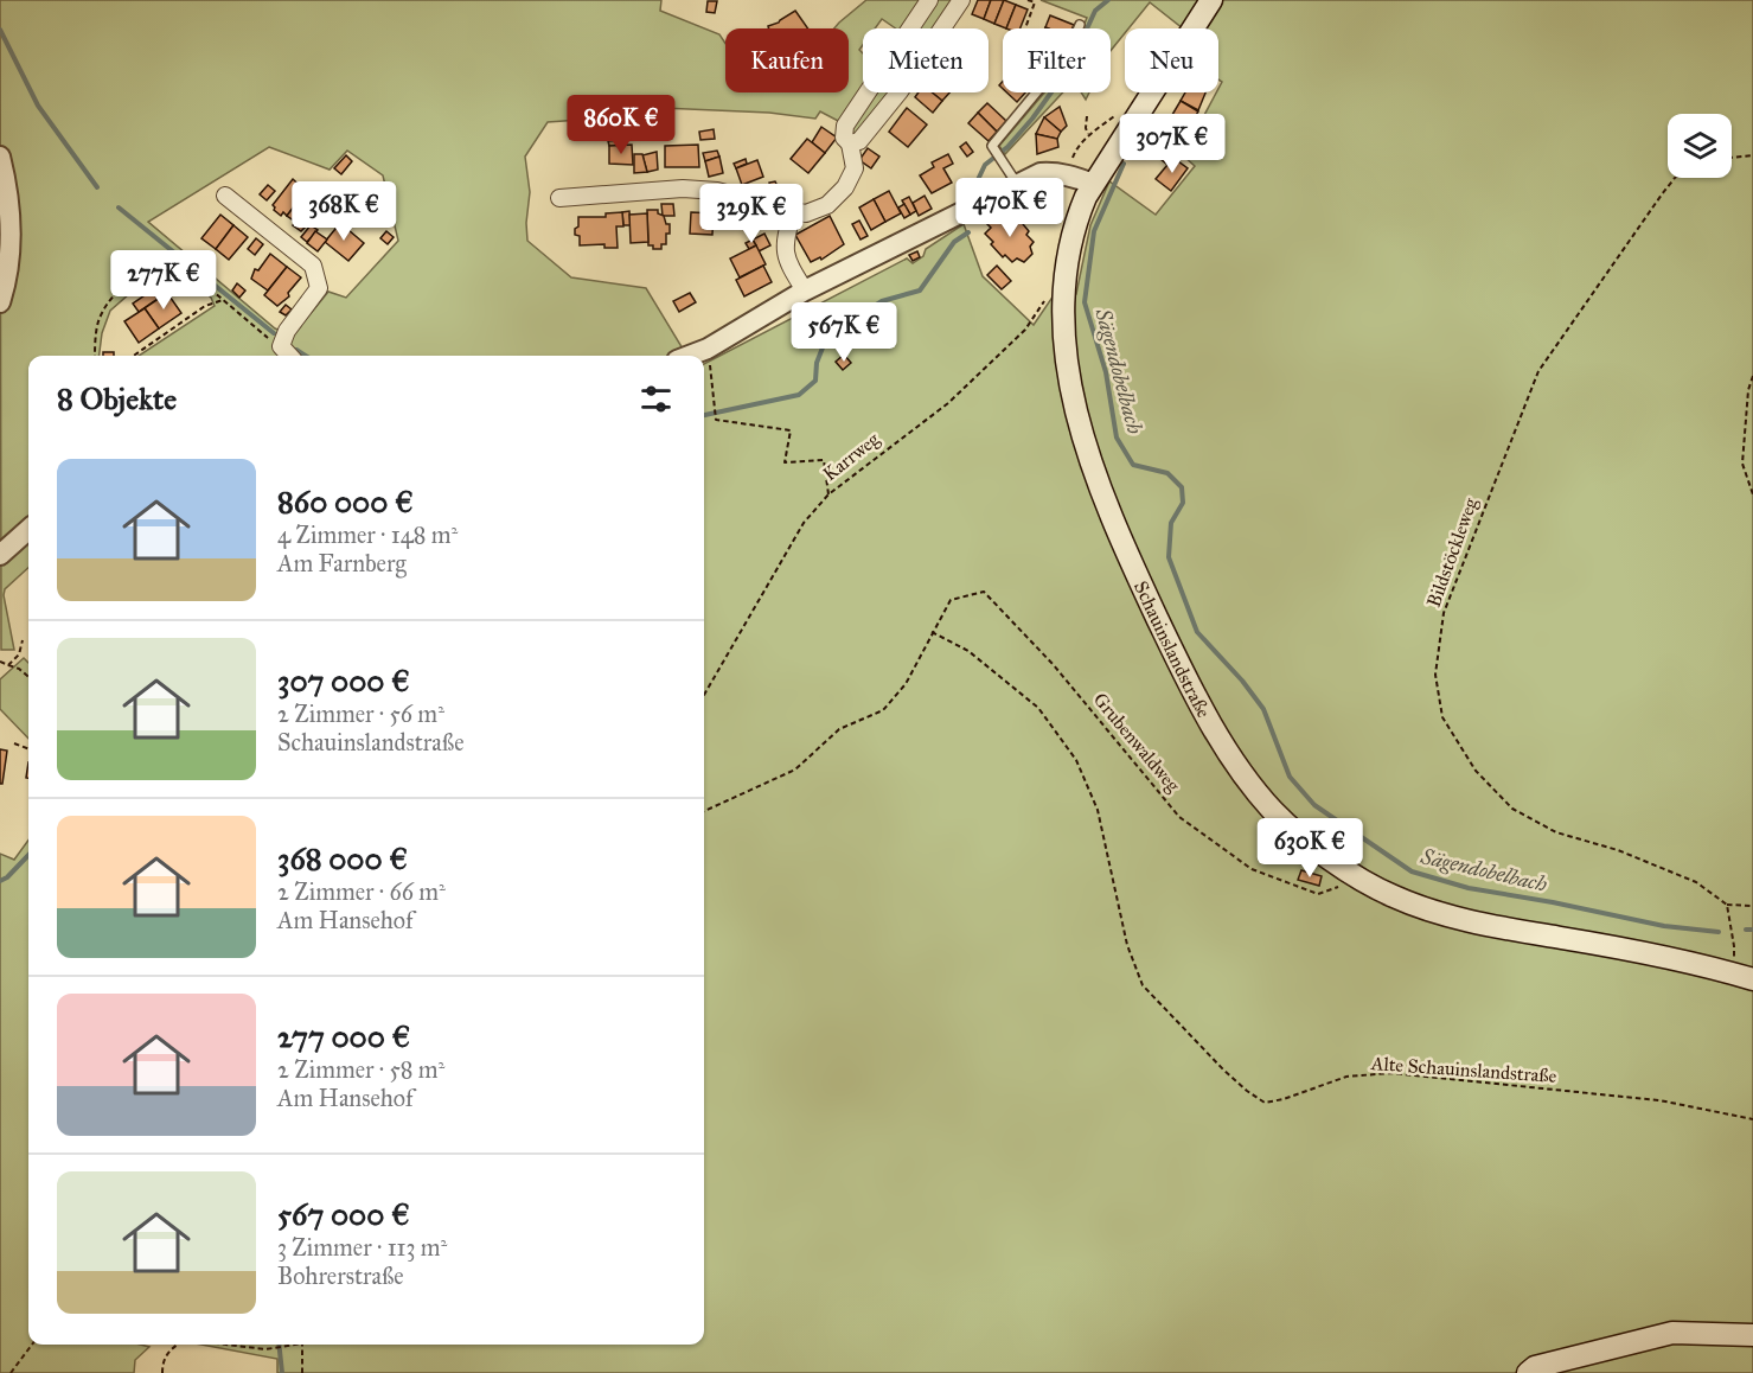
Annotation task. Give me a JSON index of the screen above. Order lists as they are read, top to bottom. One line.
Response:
{"streets":{"main road":["Schauinslandstraße"],"path":["Karrweg","Bildstöckleweg","Grubenwaldweg","Alte Schauinslandstraße"]},"crossings":[["Karrweg","Schauinslandstraße"],["Schauinslandstraße","Grubenwaldweg"],["Grubenwaldweg","Alte Schauinslandstraße"]],"water":["Sägendobelbach"],"page":{"chip":["Kaufen","Mieten","Filter","Neu"],"price":["860K €","307K €","470K €","368K €","329K €","277K €","567K €","630K €"],"heading":"8 Objekte","list":[{"name":"860 000 €","note":"4 Zimmer · 148 m² · Am Farnberg"},{"name":"307 000 €","note":"2 Zimmer · 56 m² · Schauinslandstraße"},{"name":"368 000 €","note":"2 Zimmer · 66 m² · Am Hansehof"},{"name":"277 000 €","note":"2 Zimmer · 58 m² · Am Hansehof"},{"name":"567 000 €","note":"3 Zimmer · 113 m² · Bohrerstraße"}]}}
